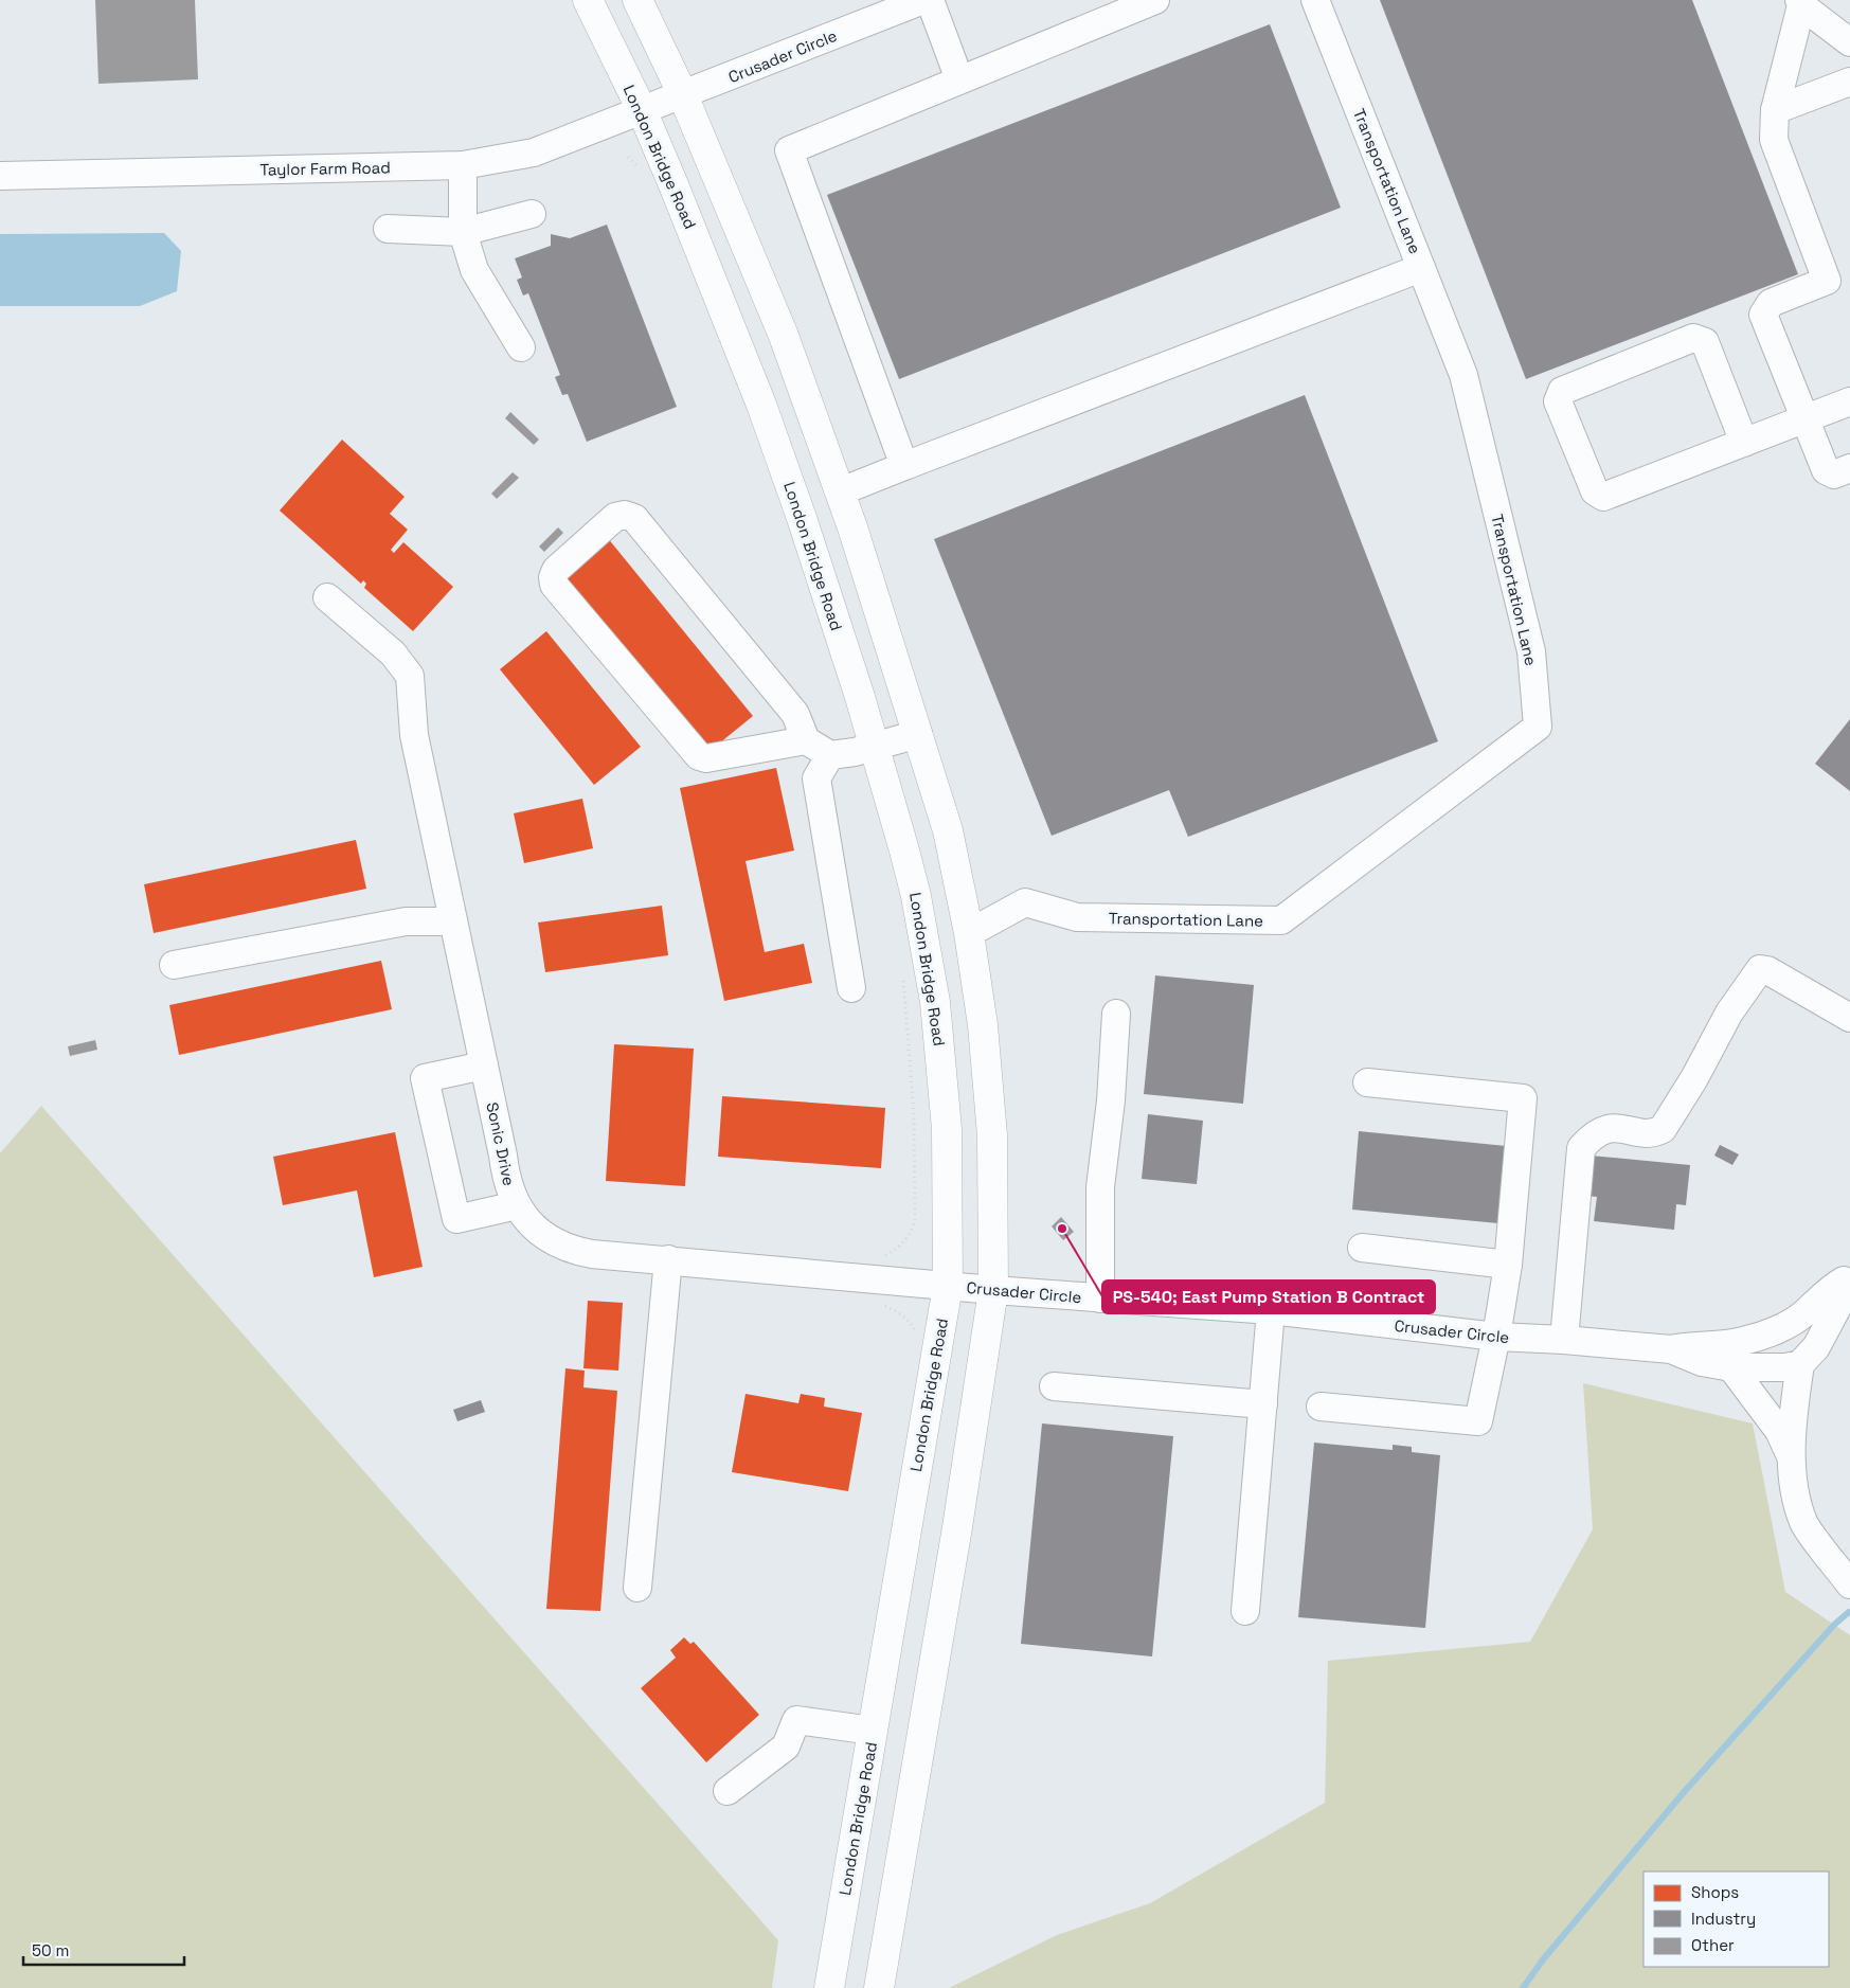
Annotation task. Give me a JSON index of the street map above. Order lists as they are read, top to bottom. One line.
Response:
{"streets":{"main road":["London Bridge Road"],"street":["Crusader Circle","Taylor Farm Road","Transportation Lane","Sonic Drive"]},"crossings":[["Crusader Circle","London Bridge Road"],["Crusader Circle","Taylor Farm Road"],["Crusader Circle","Sonic Drive"],["London Bridge Road","Taylor Farm Road"],["London Bridge Road","Sonic Drive"]],"places":["PS-540; East Pump Station B Contract"],"legend":["Shops","Industry","Other"],"scale_bar":"50 m"}
